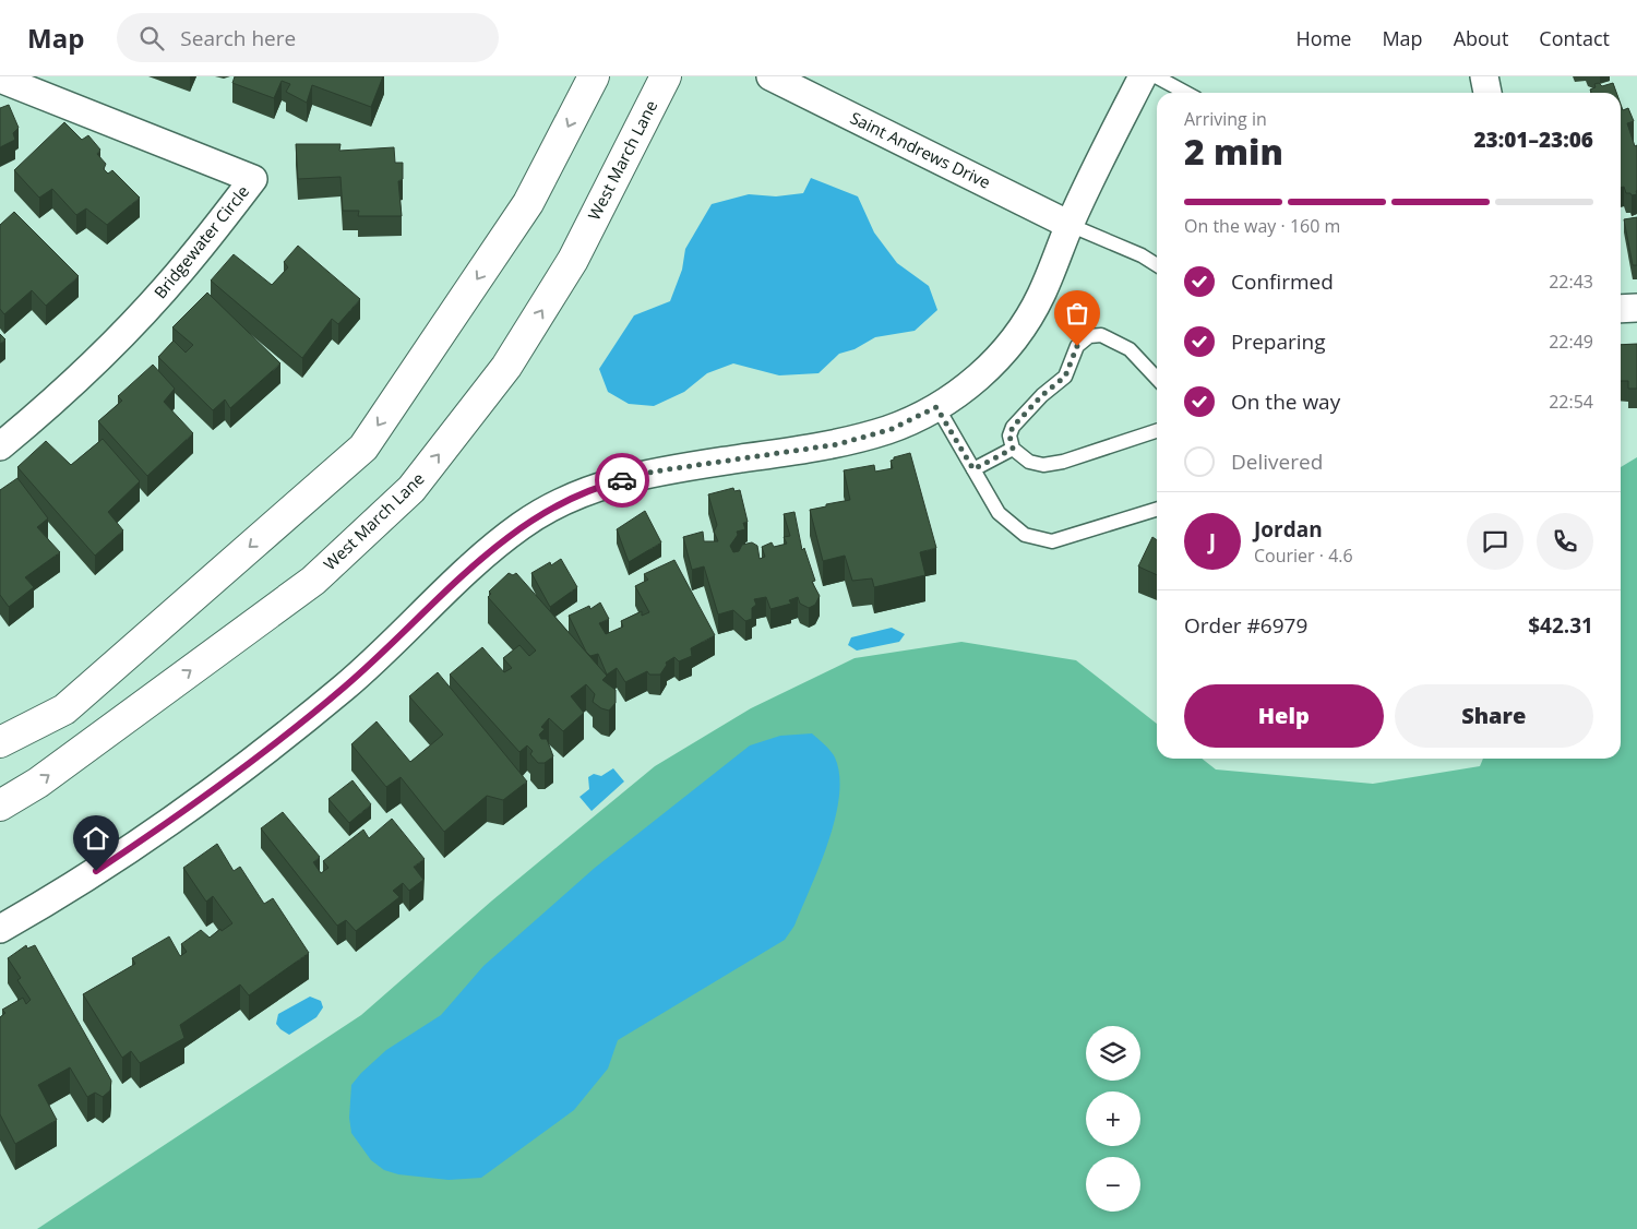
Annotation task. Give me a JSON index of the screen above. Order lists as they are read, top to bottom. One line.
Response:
{"streets":{"main road":["West March Lane"],"street":["Saint Andrews Drive","Bridgewater Circle"]},"page":{"header":"Map","search":"Search here","nav":["Home","Map","About","Contact"],"heading":["2 min","Arriving in","23:01–23:06"],"panel":["Jordan","Courier · 4.6","Order #6979","$42.31"],"bar":"On the way · 160 m","list":[["Confirmed","22:43"],["Preparing","22:49"],["On the way","22:54"],"Delivered"],"round":"J","buttons":["Help","Share"],"map_buttons":["+","−"]}}
